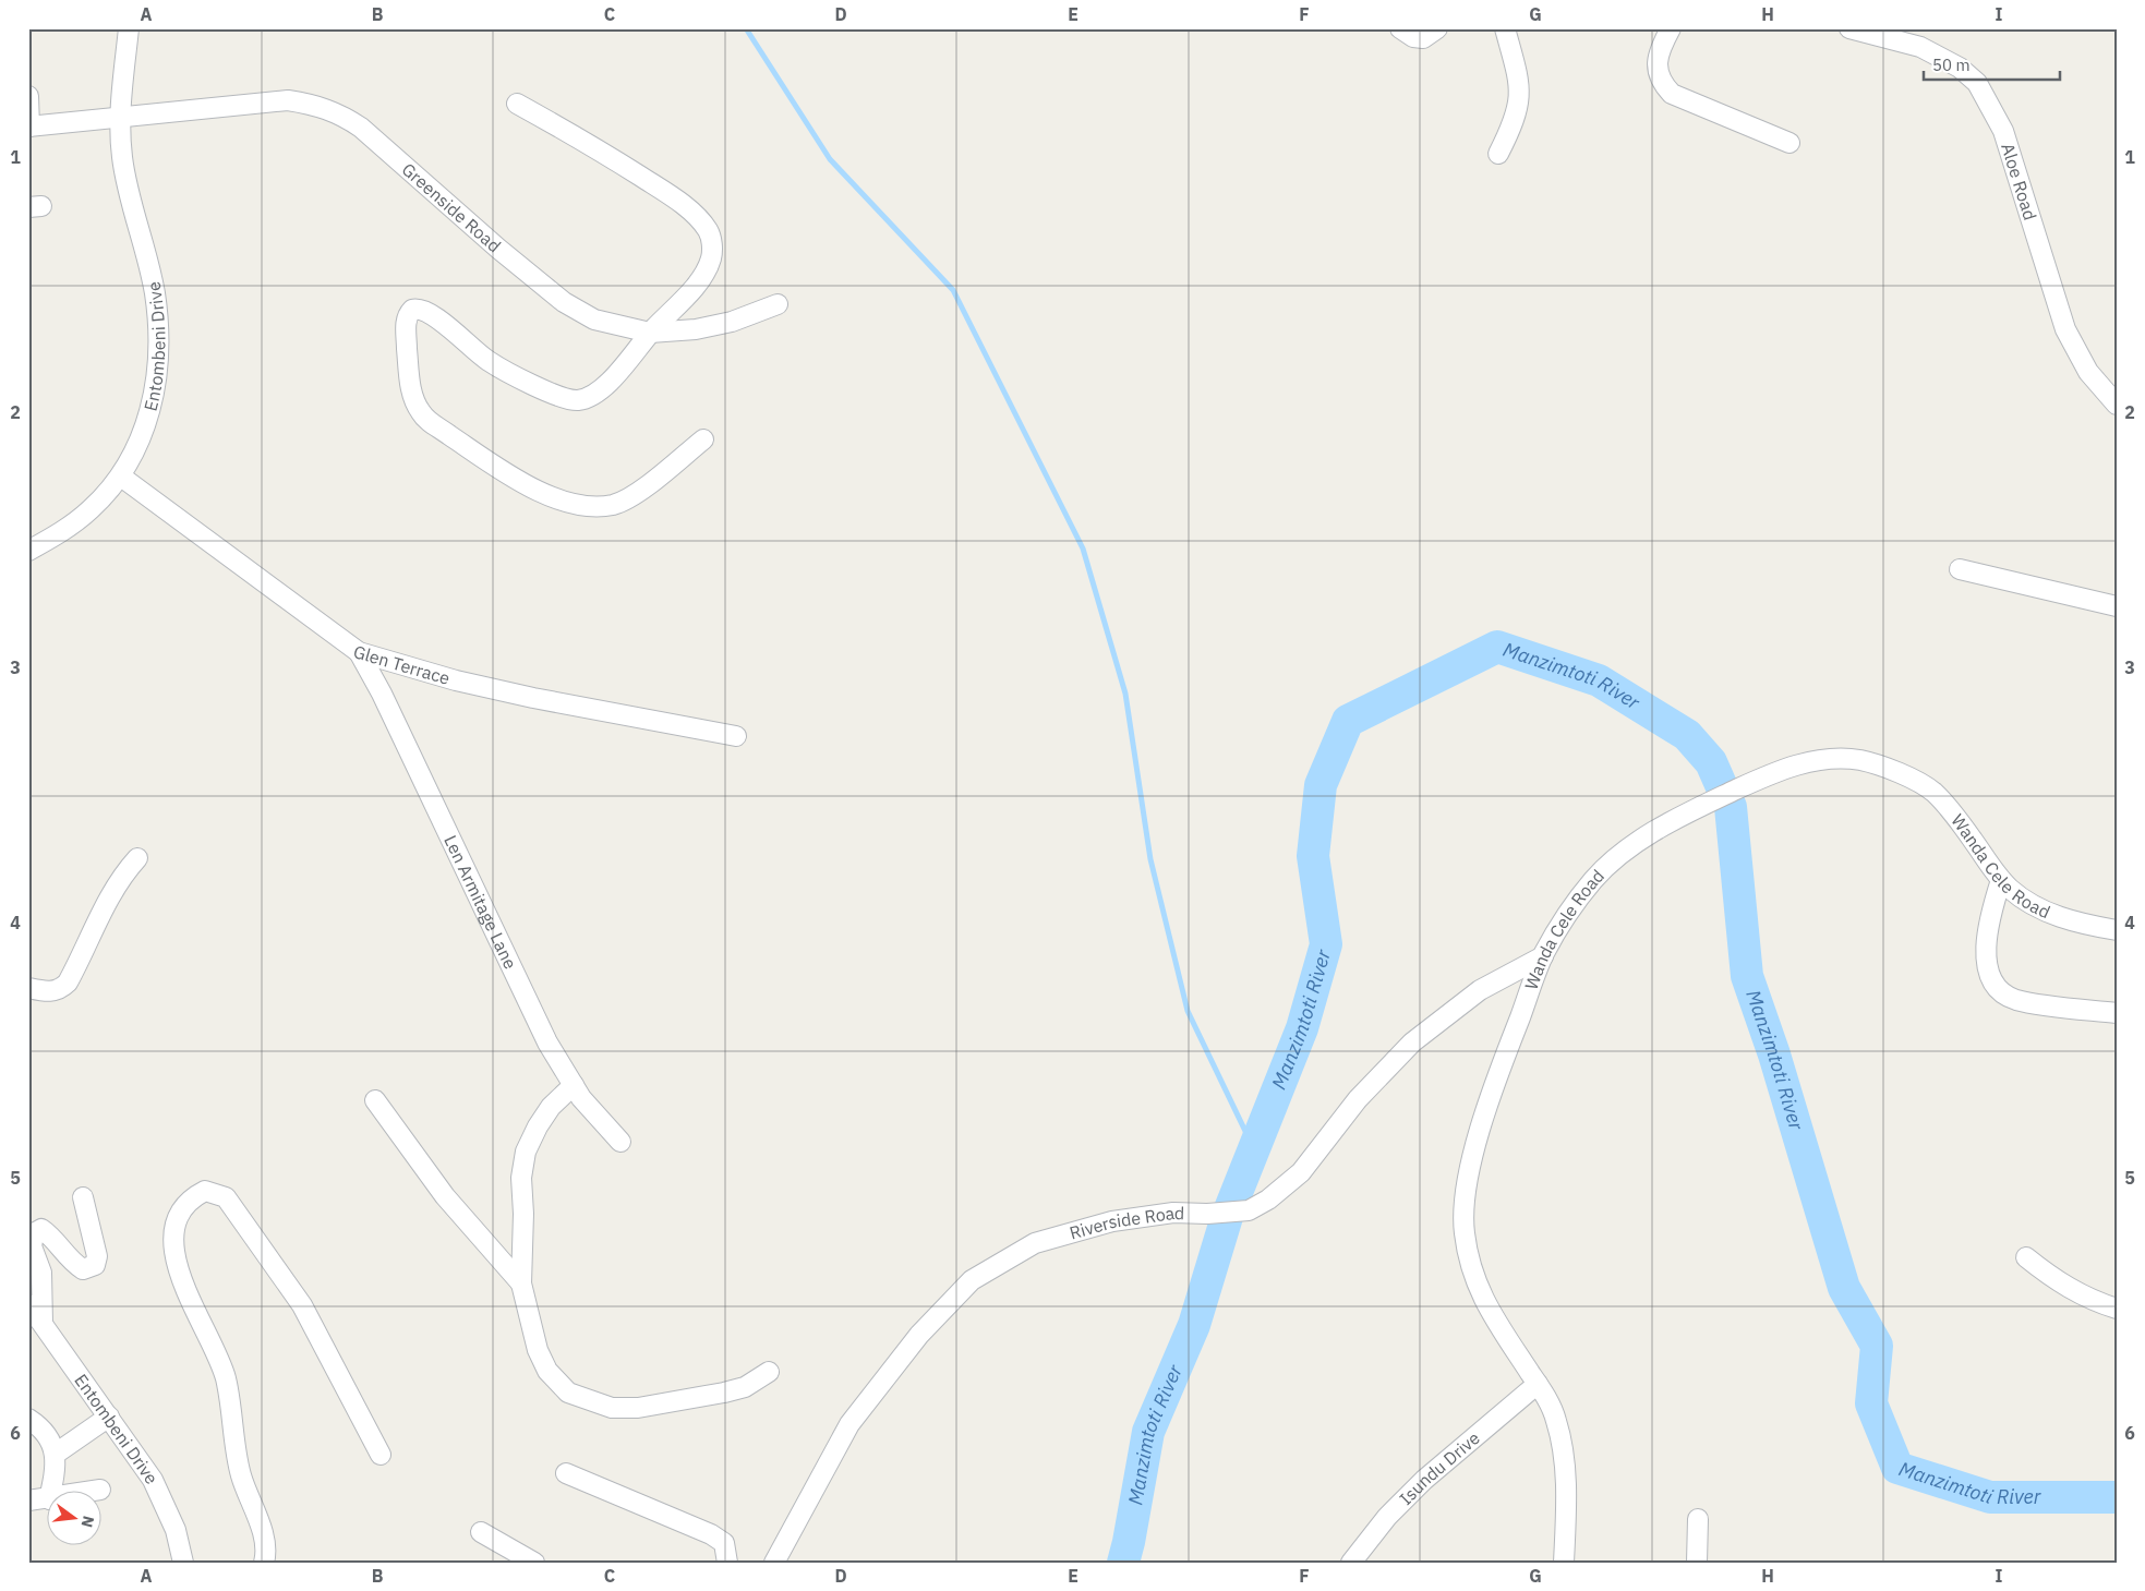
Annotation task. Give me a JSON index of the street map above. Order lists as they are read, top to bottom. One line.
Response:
{"streets":{"street":["Aloe Road","Greenside Road","Entombeni Drive","Glen Terrace","Wanda Cele Road","Len Armitage Lane","Riverside Road","Isundu Drive"]},"crossings":[["Greenside Road","Entombeni Drive"],["Entombeni Drive","Glen Terrace"],["Glen Terrace","Len Armitage Lane"],["Wanda Cele Road","Riverside Road"],["Wanda Cele Road","Isundu Drive"]],"water":["Manzimtoti River"],"scale_bar":"50 m","north":"right","grid":{"columns":["A","B","C","D","E","F","G","H","I"],"rows":["1","2","3","4","5","6"]}}
